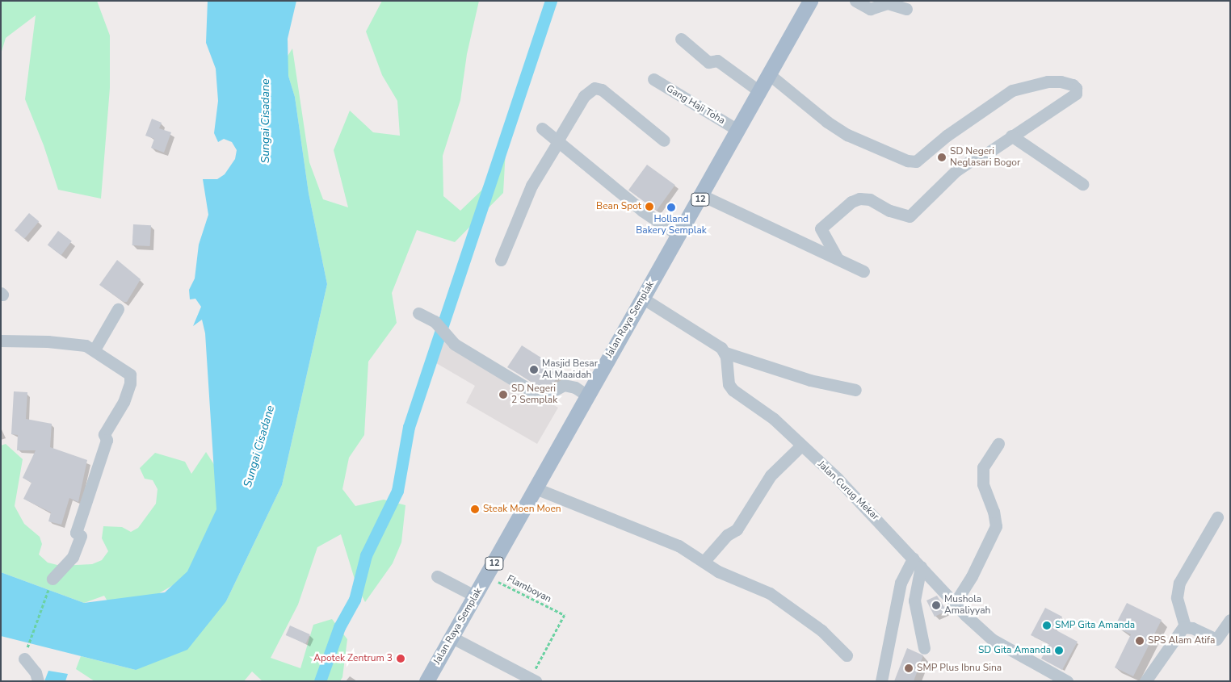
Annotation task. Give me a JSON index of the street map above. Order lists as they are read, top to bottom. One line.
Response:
{"streets":{"main road":["12","Jalan Raya Semplak"],"street":["Gang Haji Toha","Jalan Curug Mekar"],"path":["Flamboyan"]},"crossings":[["Gang Haji Toha","Jalan Raya Semplak"],["Jalan Raya Semplak","Flamboyan"]],"water":["Sungai Cisadane"],"places":["SD Negeri Neglasari Bogor","Bean Spot","Holland Bakery Semplak","Masjid Besar Al Maaidah","SD Negeri 2 Semplak","Steak Moen Moen","Mushola Amaliyyah","SMP Gita Amanda","SPS Alam Atifa","SD Gita Amanda","Apotek Zentrum 3","SMP Plus Ibnu Sina"]}
